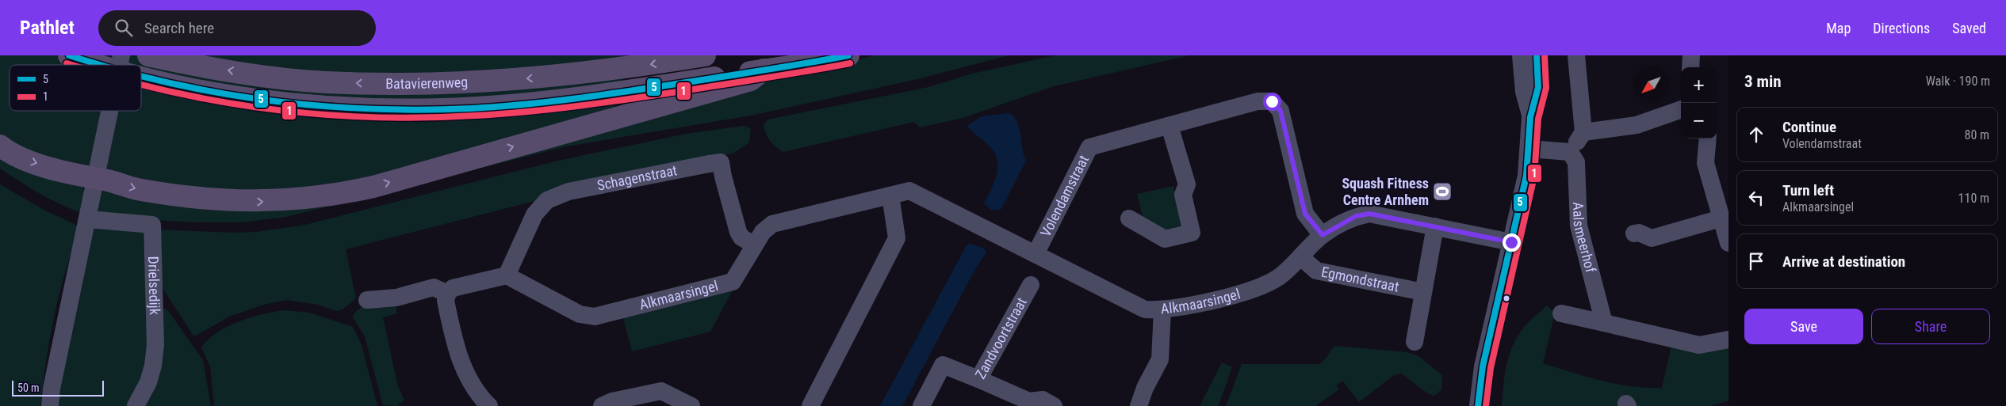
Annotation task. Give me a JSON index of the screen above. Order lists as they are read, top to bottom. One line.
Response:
{"streets":{"main road":["Batavierenweg"],"street":["Schagenstraat","Volendamstraat","Aalsmeerhof","Egmondstraat","Drielsedijk","Alkmaarsingel","Zandvoortstraat"]},"crossings":[["Schagenstraat","Alkmaarsingel"],["Volendamstraat","Alkmaarsingel"],["Egmondstraat","Alkmaarsingel"]],"places":{"sports":["Squash Fitness Centre Arnhem"]},"lines":["transit line 5","transit line 1"],"legend":["5","1"],"scale_bar":"50 m","north":"bottom left","page":{"header":"Pathlet","search":"Search here","nav":["Map","Directions","Saved"],"heading":["3 min","Walk · 190 m"],"map_buttons":["+","−"],"list":[["Continue","Volendamstraat","80 m"],["Turn left","Alkmaarsingel","110 m"],"Arrive at destination"],"buttons":["Save","Share"],"scale":"50 m"}}
